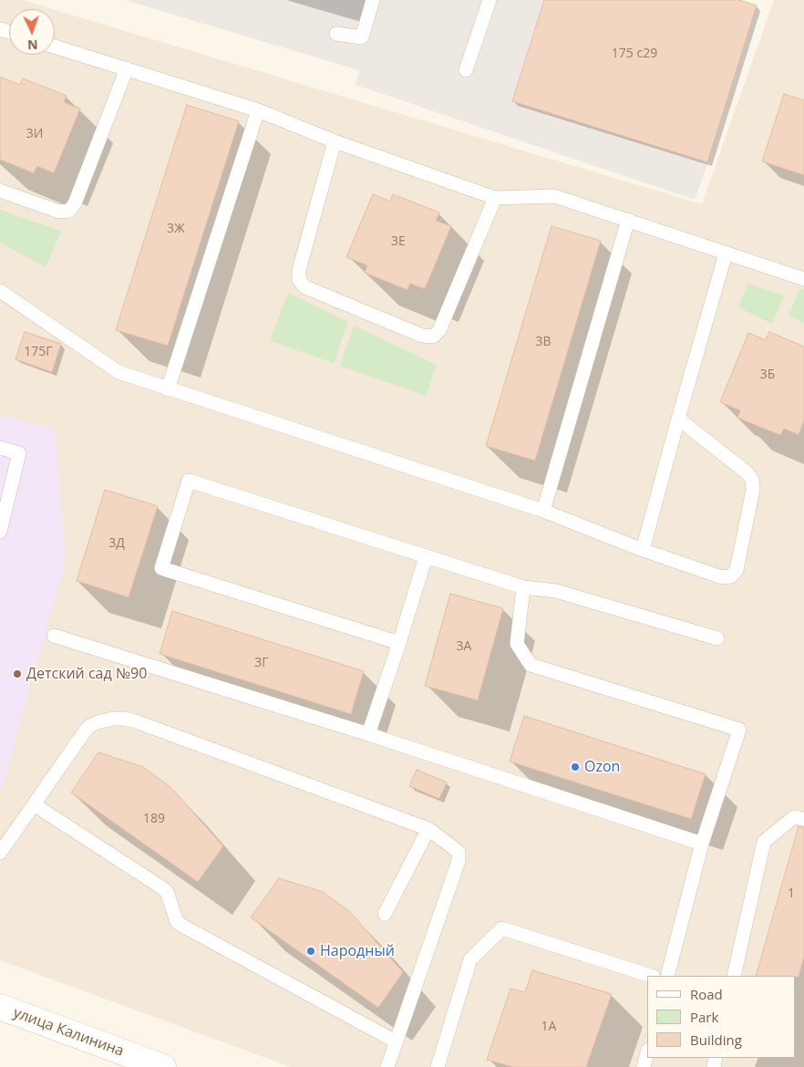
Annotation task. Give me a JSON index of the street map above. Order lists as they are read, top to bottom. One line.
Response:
{"streets":{"main road":["улица Калинина"]},"places":["Детский сад №90","Ozon","Народный"],"house_numbers":["175 с29","3И","3Ж","3Е","3В","175Г","3Б","3Д","3А","3Г","189","1","1А"],"legend":["Road","Park","Building"],"north":"bottom"}
